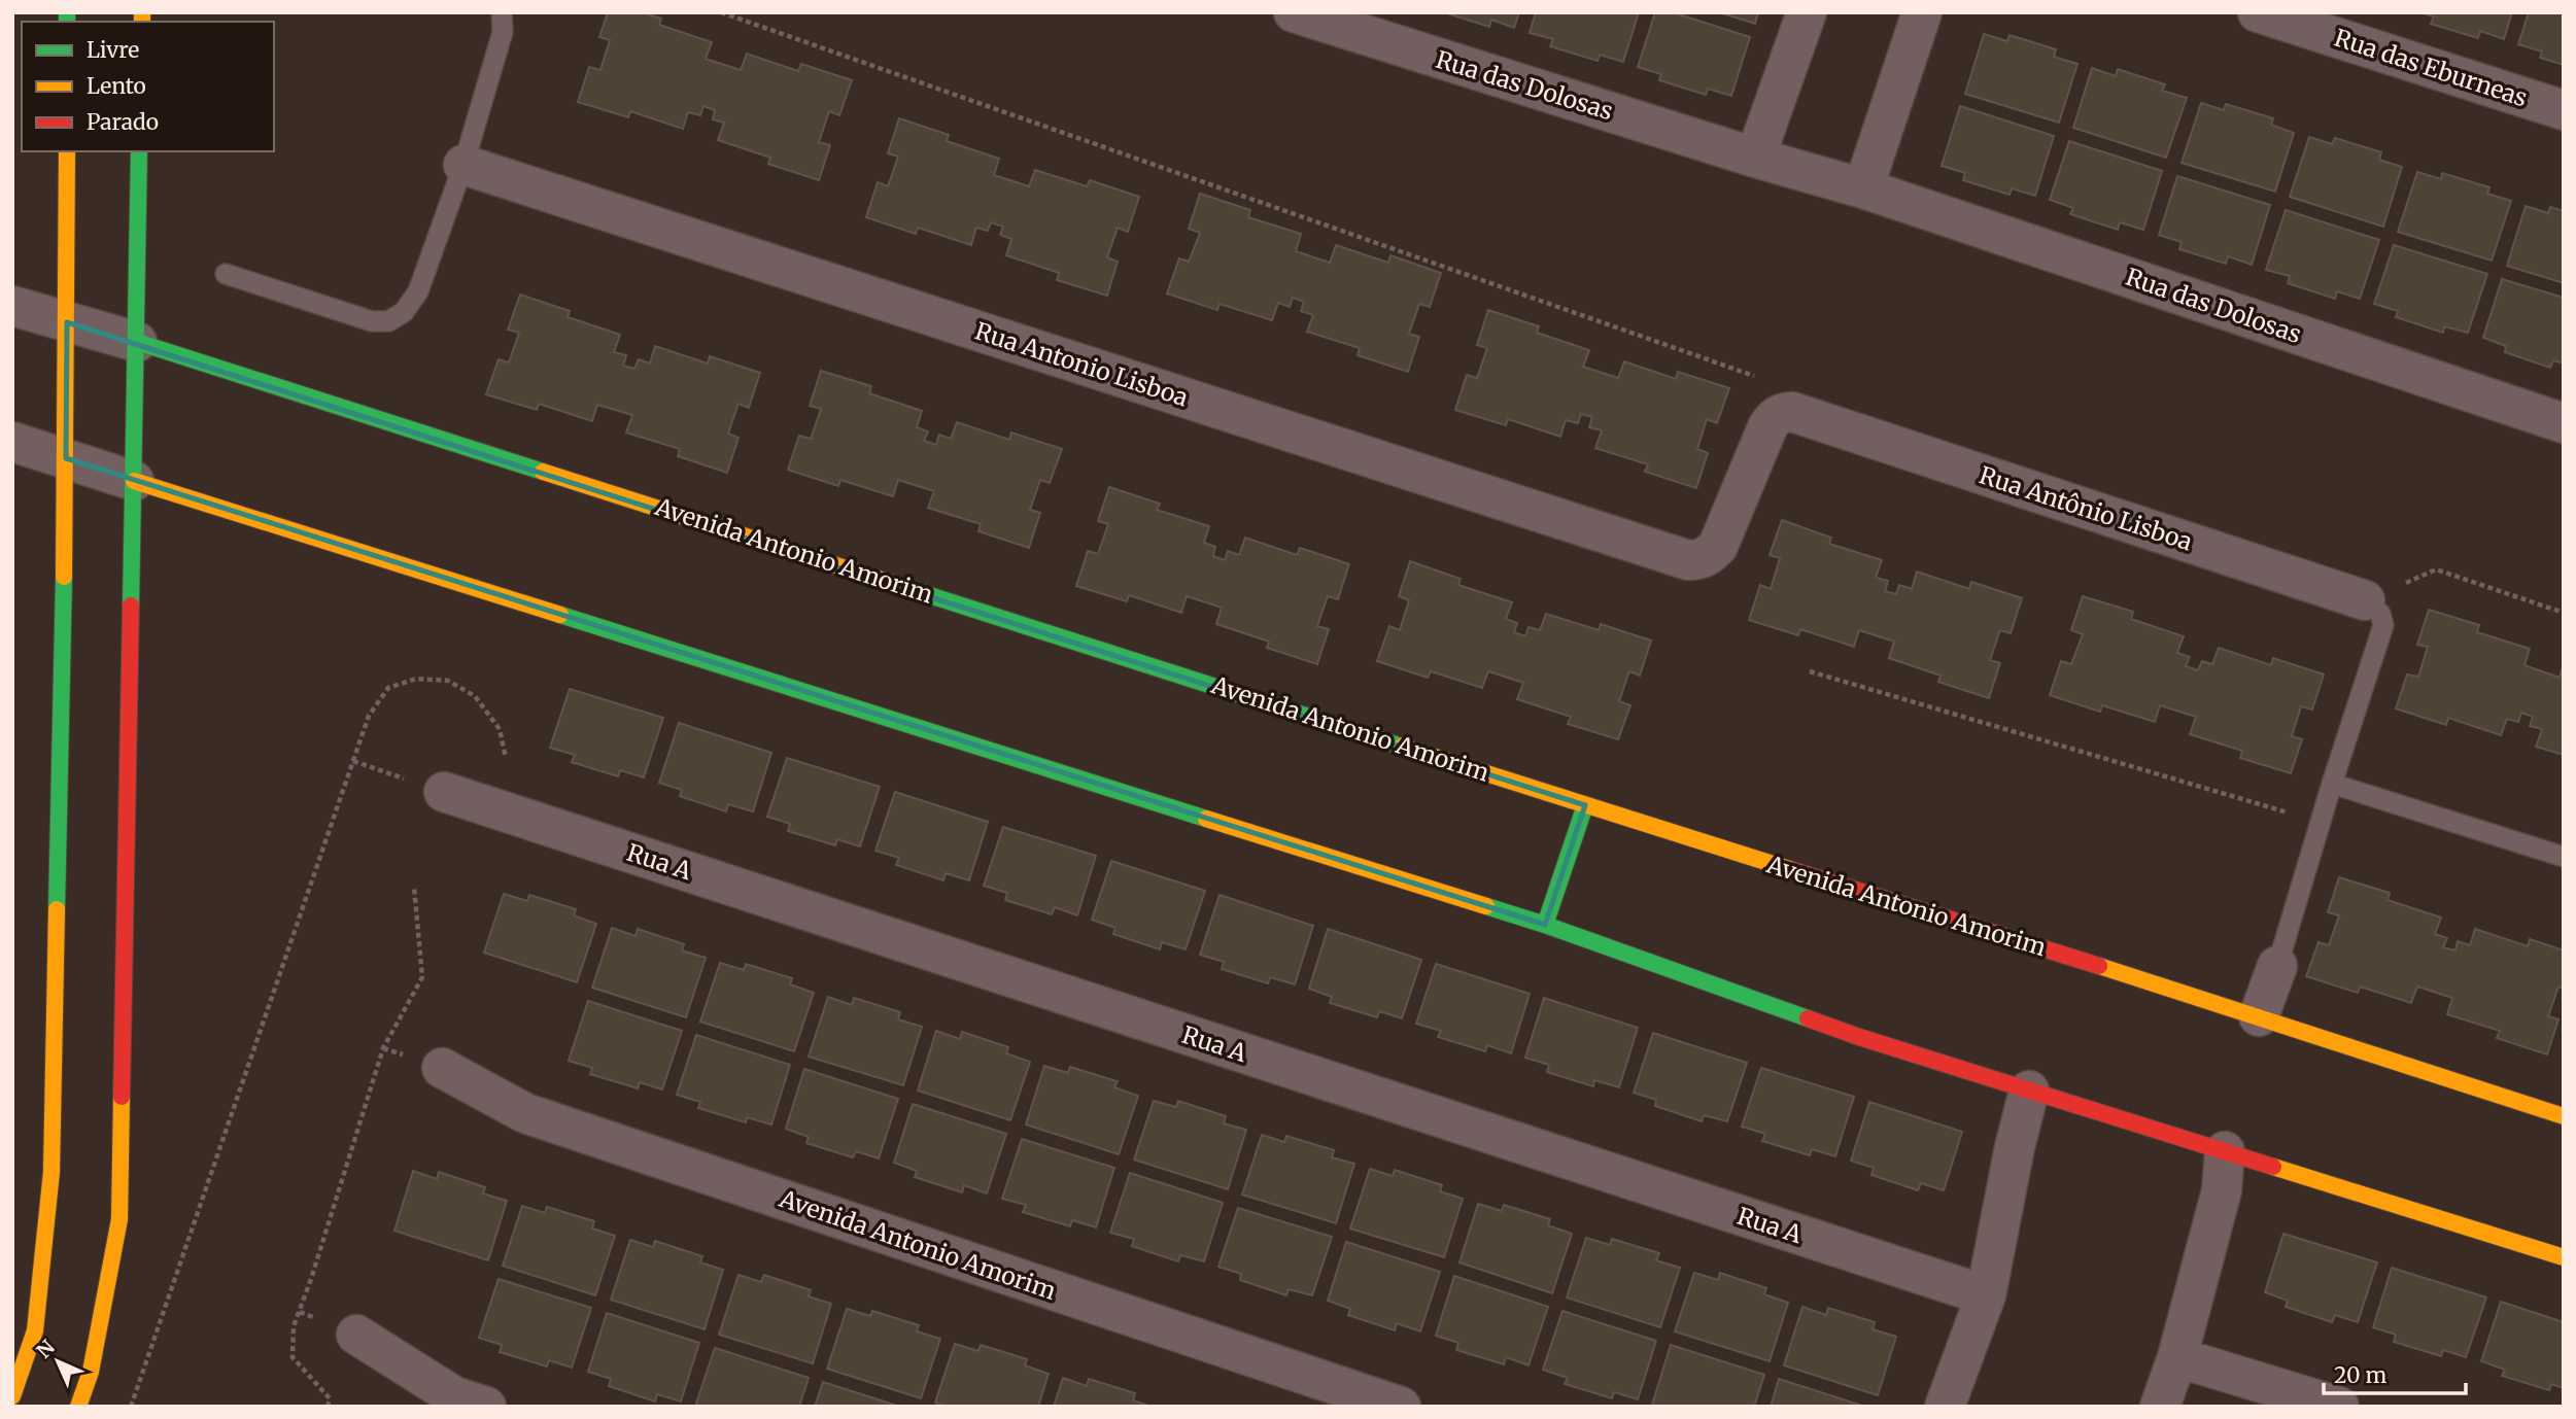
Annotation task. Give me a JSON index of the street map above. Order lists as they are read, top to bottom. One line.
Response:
{"streets":{"street":["Rua das Eburneas","Rua das Dolosas","Rua Antonio Lisboa","Rua Antônio Lisboa","Avenida Antonio Amorim","Rua A"]},"crossings":[["Rua Antonio Lisboa","Rua Antônio Lisboa"]],"legend":["Livre","Lento","Parado"],"scale_bar":"20 m","north":"top left"}
